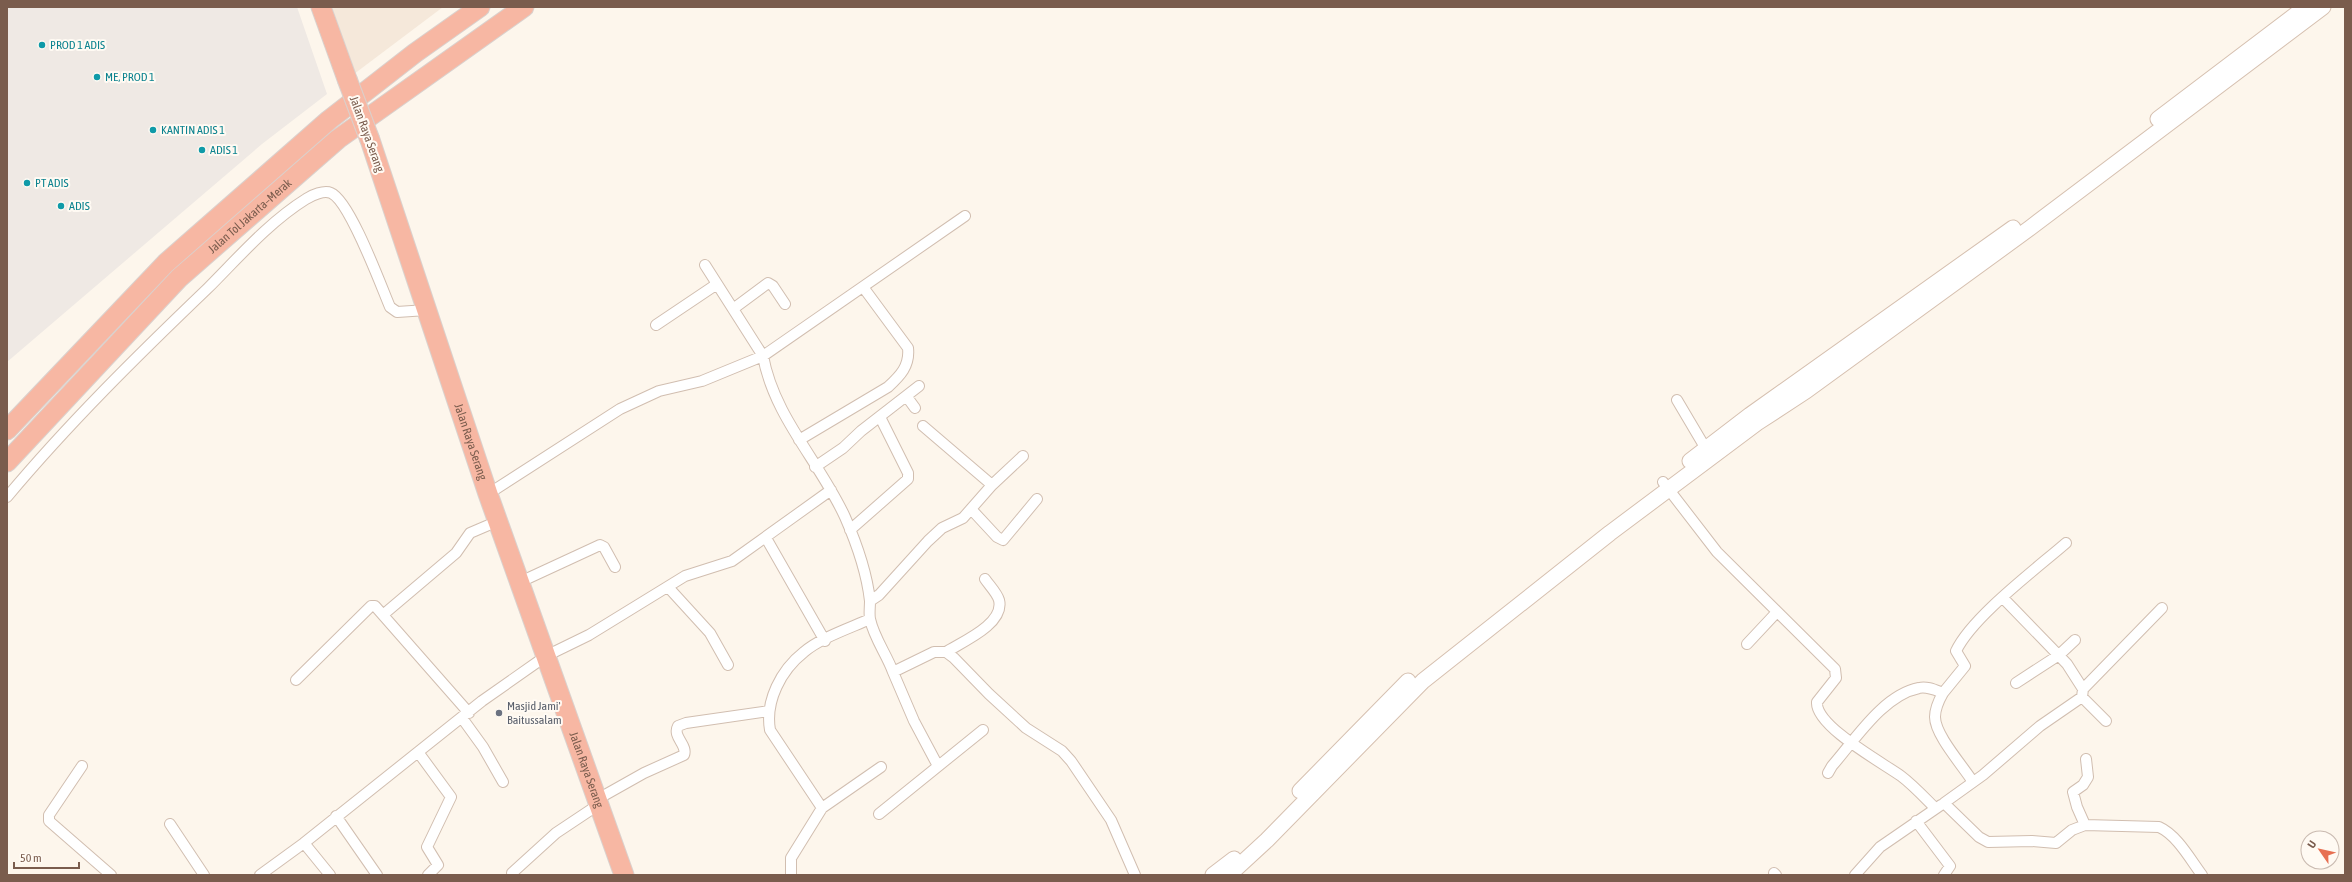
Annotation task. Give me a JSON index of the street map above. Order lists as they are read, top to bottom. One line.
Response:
{"streets":{"highway":["Jalan Raya Serang","Jalan Tol Jakarta–Merak"]},"places":["PROD 1 ADIS","ME, PROD 1","KANTIN ADIS 1","ADIS 1","PT ADIS","ADIS","Masjid Jami' Baitussalam"],"scale_bar":"50 m","north":"top left"}
